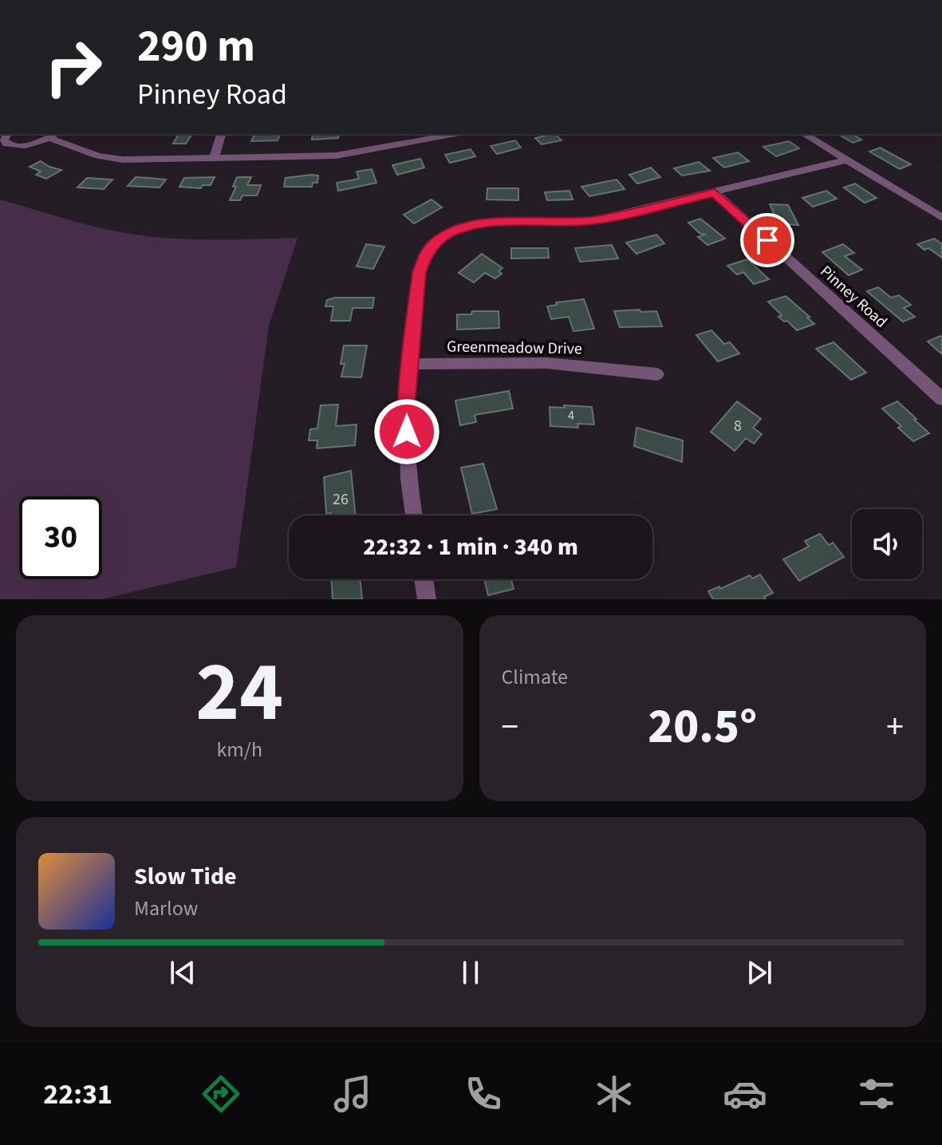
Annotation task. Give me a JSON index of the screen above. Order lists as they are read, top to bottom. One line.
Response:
{"streets":{"street":["Pinney Road","Greenmeadow Drive"]},"house_numbers":["4","8","26"],"page":{"turn":["290 m","Pinney Road"],"limit":"30","trip":"22:32 · 1 min · 340 m","tile":[["24","km/h"],"Climate"],"heat":["−","20.5°","+"],"song":["Slow Tide","Marlow"],"tabs":"22:31"}}
